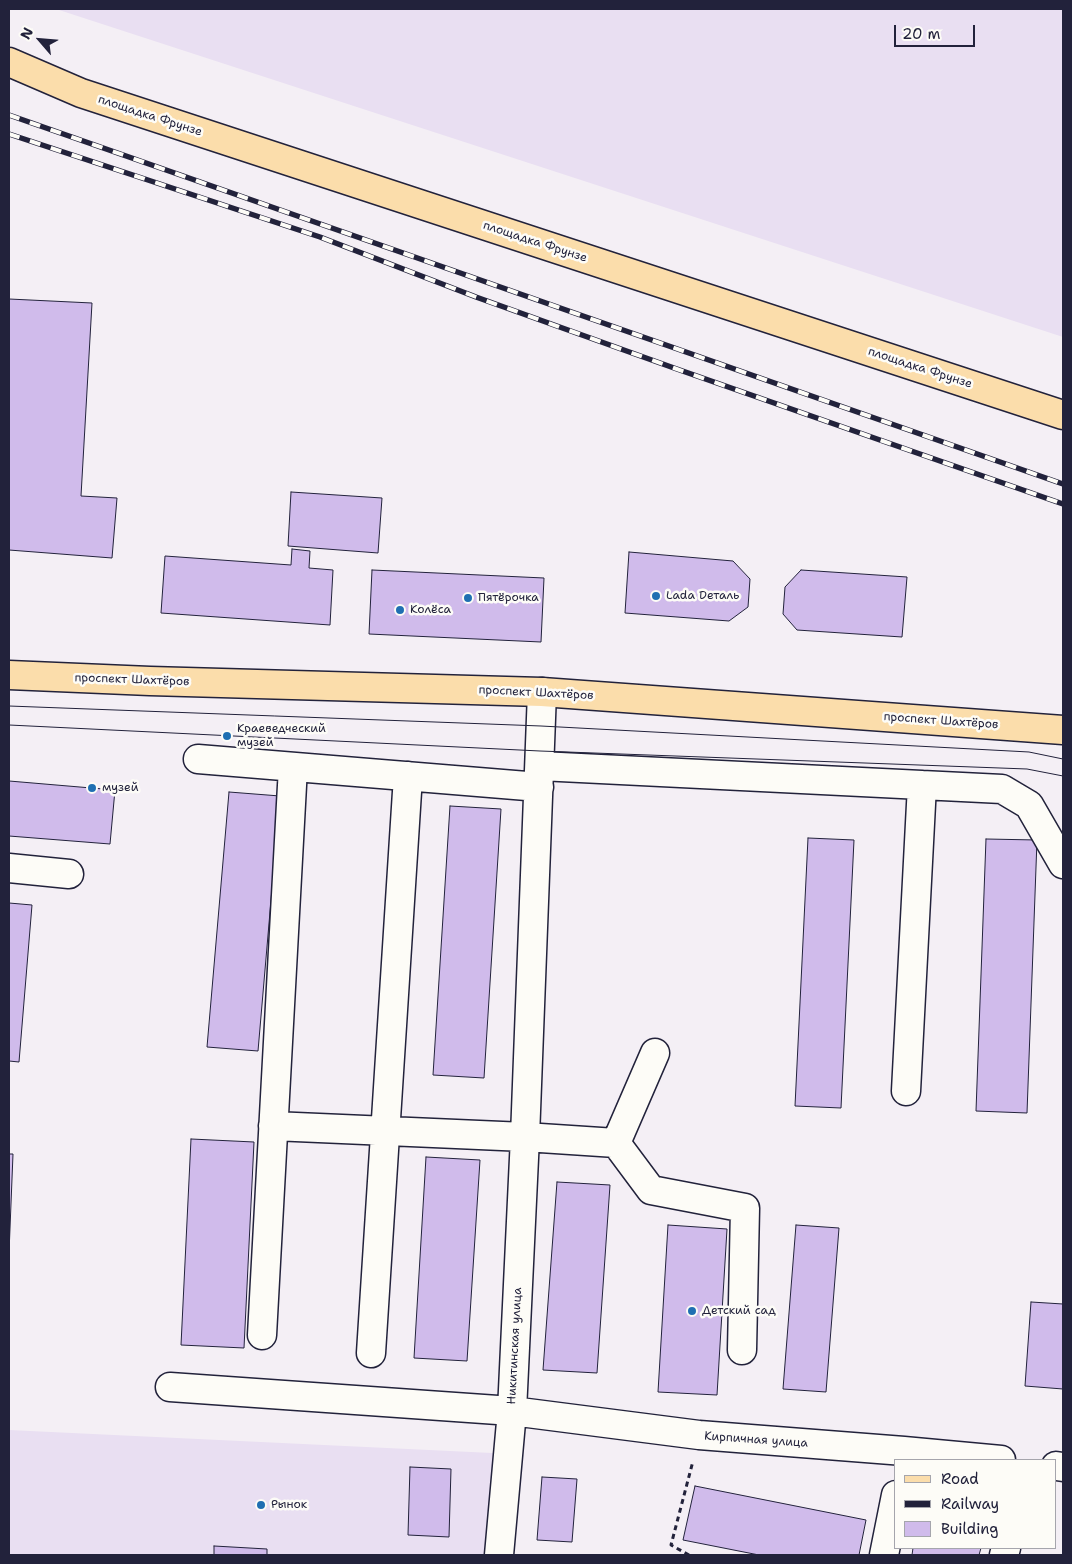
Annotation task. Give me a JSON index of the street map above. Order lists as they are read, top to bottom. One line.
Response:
{"streets":{"main road":["площадка Фрунзе","проспект Шахтёров"],"street":["Никитинская улица","Кирпичная улица"]},"crossings":[["проспект Шахтёров","Никитинская улица"],["Никитинская улица","Кирпичная улица"]],"places":["Lada Dеталь","Пятёрочка","Колёса","Краеведческий музей","музей","Детский сад","Рынок"],"legend":["Road","Railway","Building"],"scale_bar":"20 m","north":"top left"}
